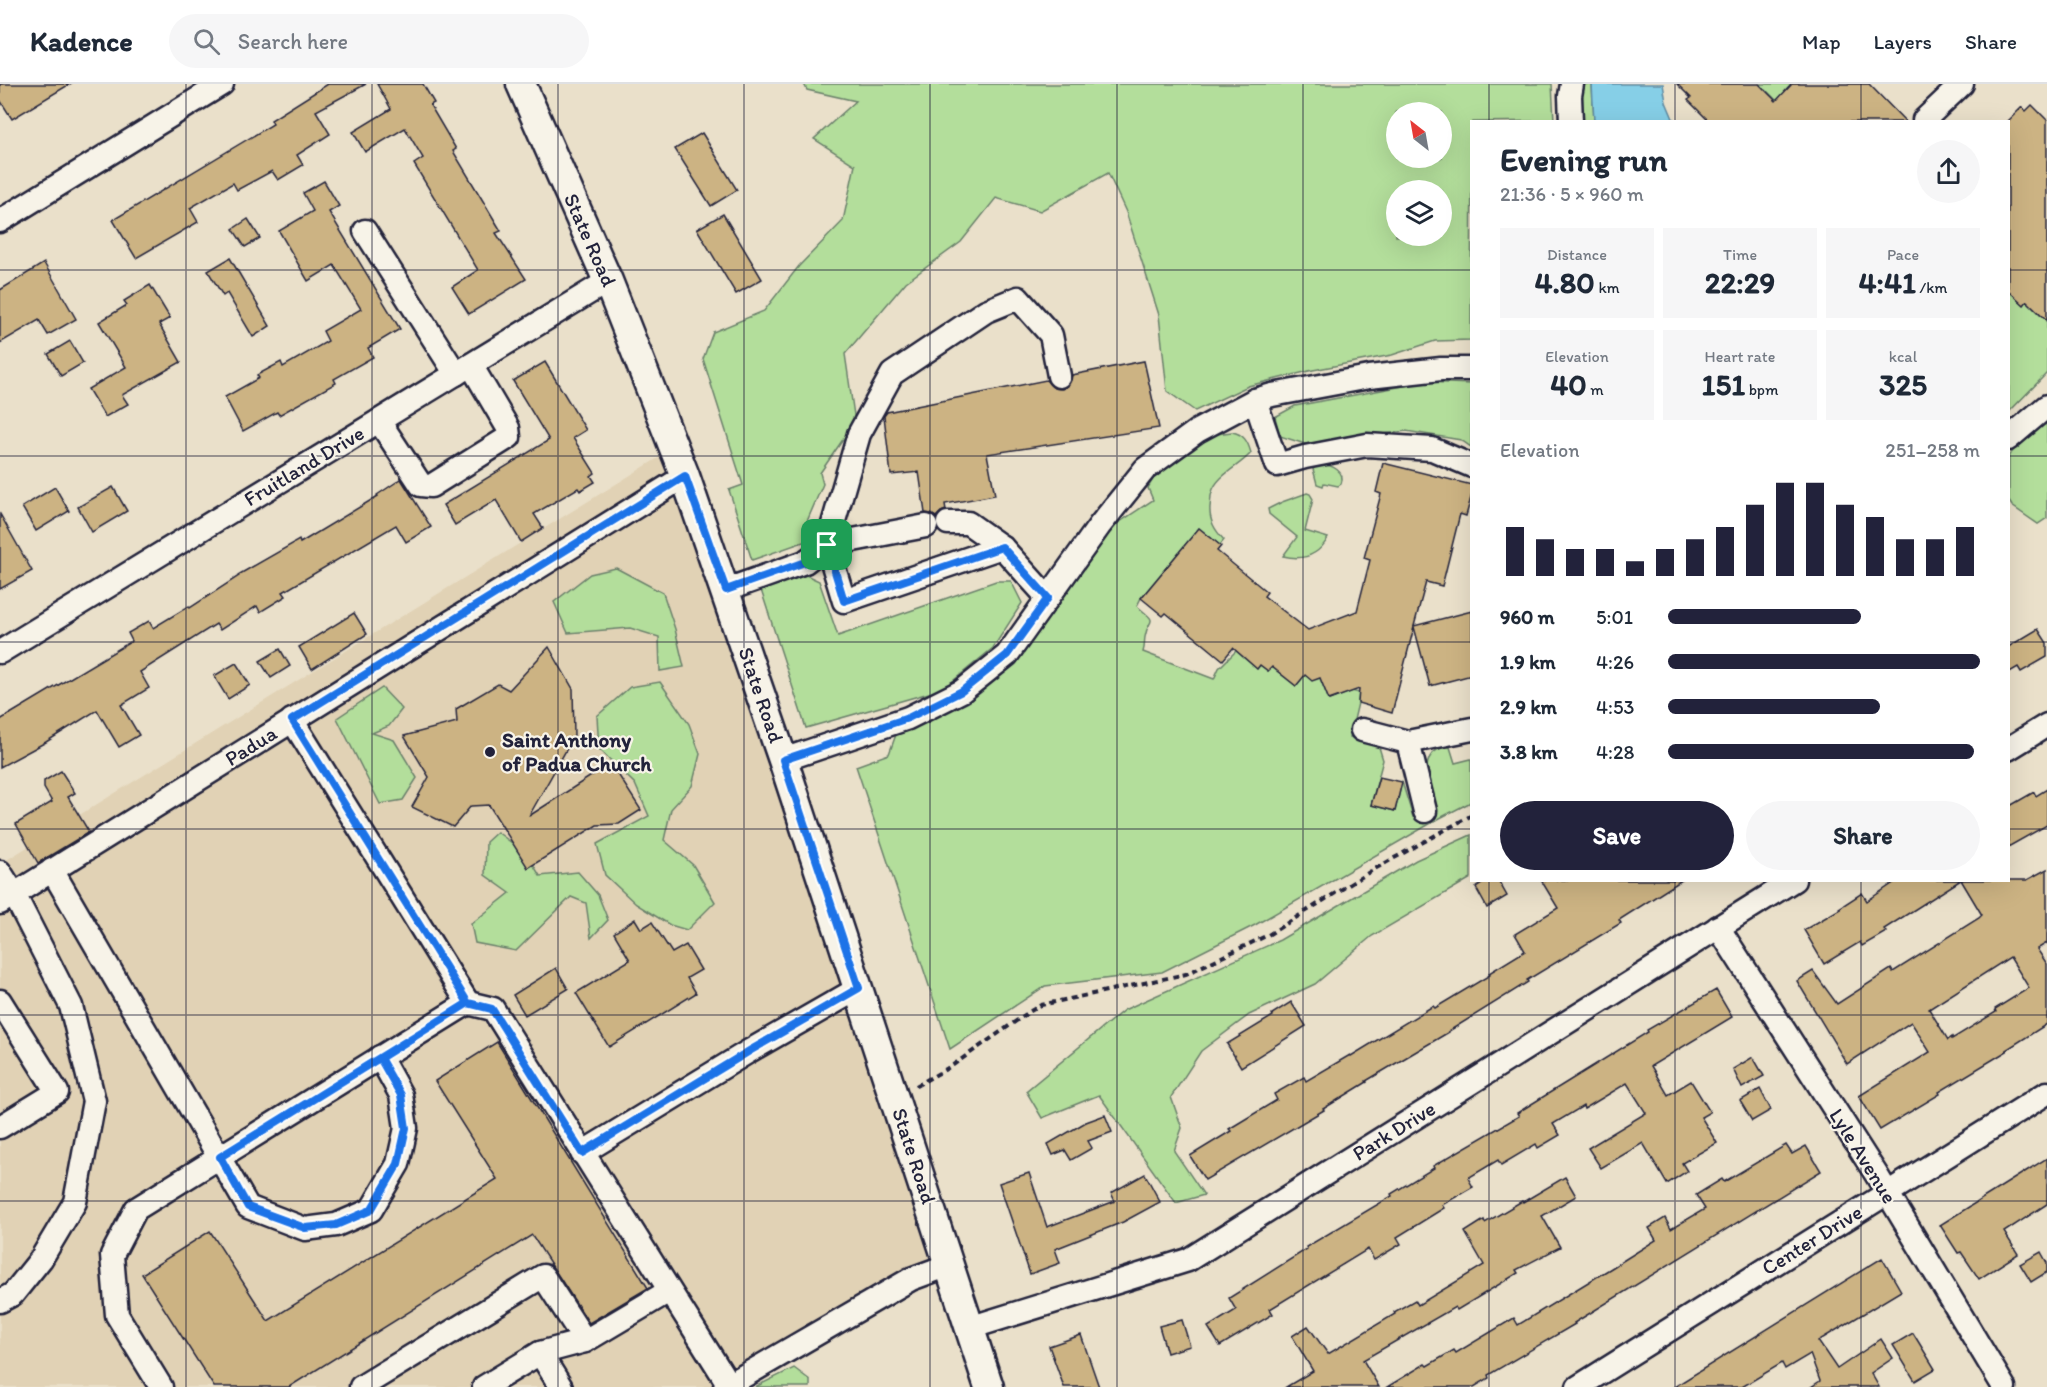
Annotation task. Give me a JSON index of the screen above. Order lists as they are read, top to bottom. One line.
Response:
{"streets":{"main road":["State Road"],"street":["Fruitland Drive","Padua","Park Drive","Lyle Avenue","Center Drive"]},"crossings":[["State Road","Fruitland Drive"],["State Road","Padua"],["State Road","Park Drive"],["Park Drive","Lyle Avenue"],["Lyle Avenue","Center Drive"]],"places":["Saint Anthony of Padua Church"],"north":"top left","page":{"header":"Kadence","search":"Search here","nav":["Map","Layers","Share"],"heading":["Evening run","21:36 · 5 × 960 m"],"stats":[["Distance","4.80 km"],["Time","22:29"],["Pace","4:41 /km"],["Elevation","40 m"],["Heart rate","151 bpm"],["kcal","325"]],"chart":["Elevation","251–258 m"],"list":[{"name":"960 m","note":"5:01"},{"name":"1.9 km","note":"4:26"},{"name":"2.9 km","note":"4:53"},{"name":"3.8 km","note":"4:28"}],"buttons":["Save","Share"]}}
